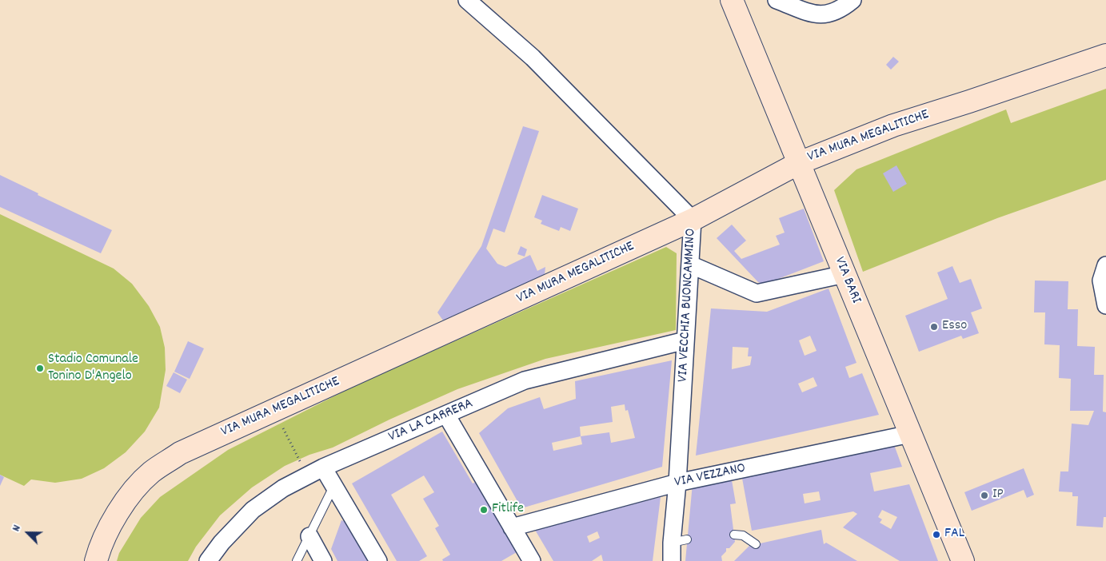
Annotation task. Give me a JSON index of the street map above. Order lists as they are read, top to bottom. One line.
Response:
{"streets":{"main road":["VIA MURA MEGALITICHE","VIA BARI"],"street":["VIA VECCHIA BUONCAMMINO","VIA LA CARRERA","VIA VEZZANO"]},"crossings":[["VIA MURA MEGALITICHE","VIA BARI"],["VIA MURA MEGALITICHE","VIA VECCHIA BUONCAMMINO"],["VIA BARI","VIA VEZZANO"],["VIA VECCHIA BUONCAMMINO","VIA LA CARRERA"],["VIA VECCHIA BUONCAMMINO","VIA VEZZANO"]],"places":["Esso","Stadio Comunale Tonino D'Angelo","IP","Fitlife","FAL"],"north":"top left"}
